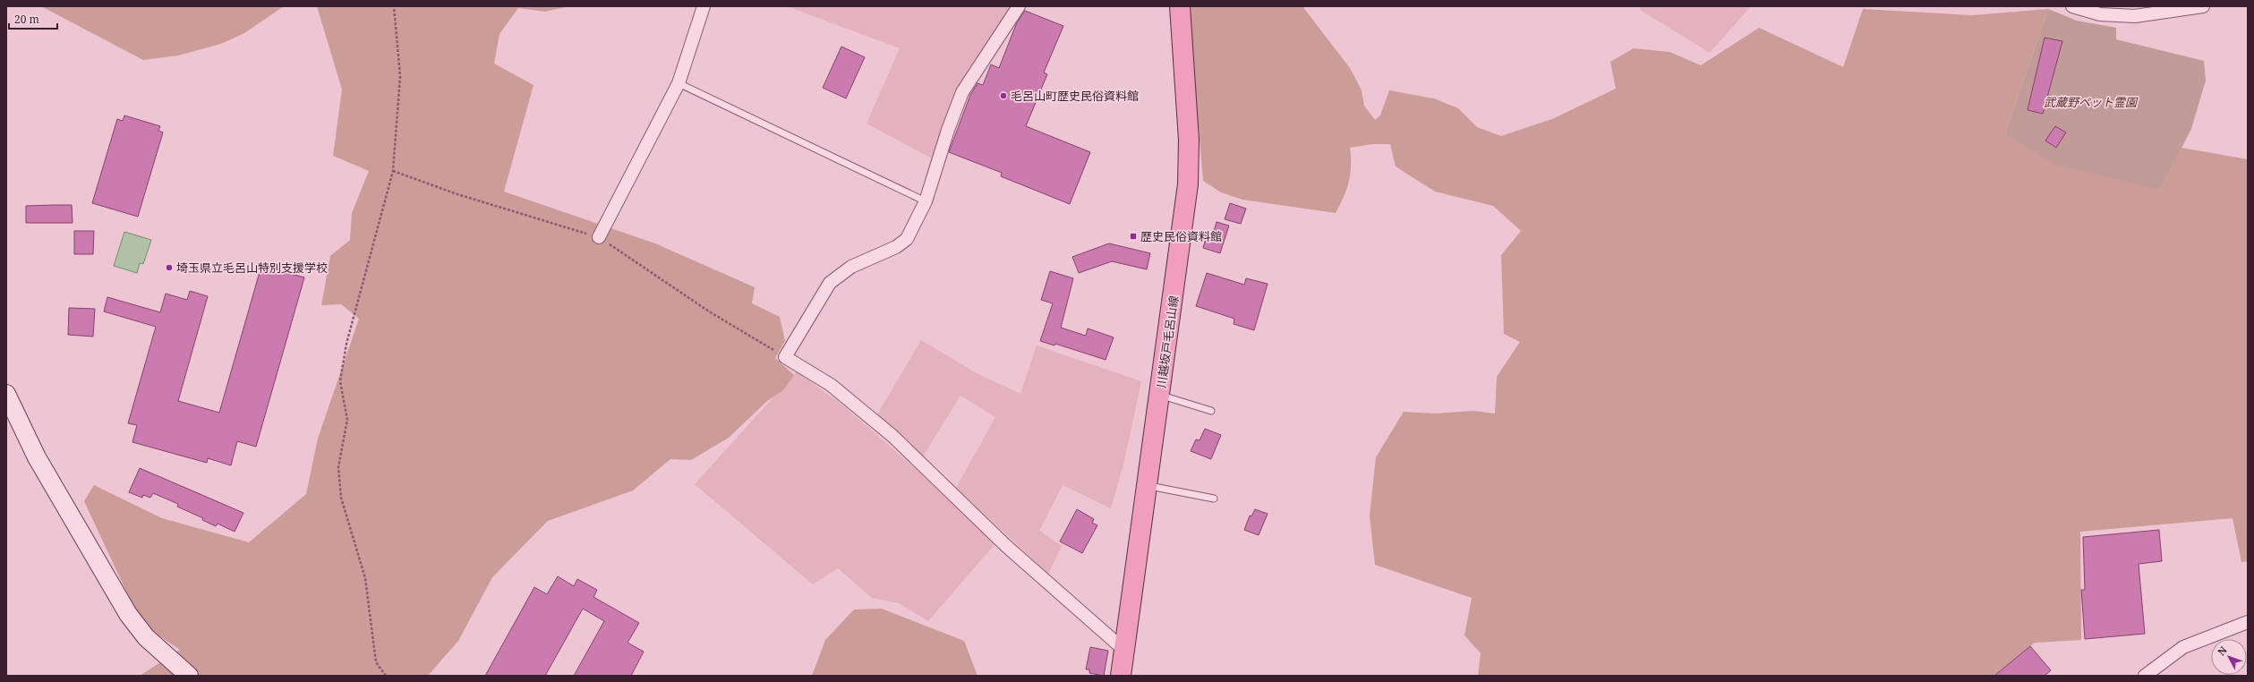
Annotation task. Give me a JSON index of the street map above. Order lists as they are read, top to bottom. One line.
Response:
{"streets":{"main road":["川越坂戸毛呂山線"]},"parks":["武蔵野ペット霊園"],"places":{"other":["毛呂山町歴史民俗資料館","埼玉県立毛呂山特別支援学校"],"transit":["歴史民俗資料館"]},"scale_bar":"20 m","north":"top left"}
